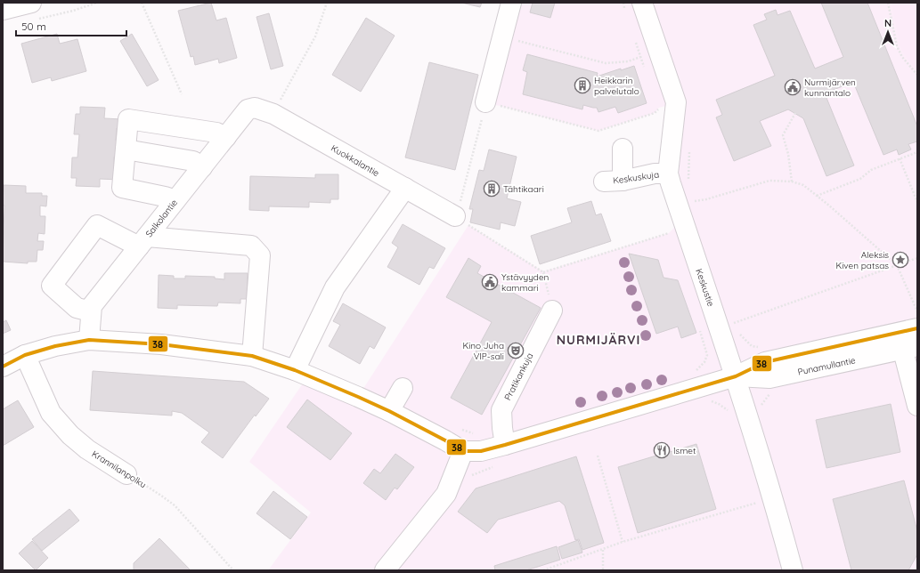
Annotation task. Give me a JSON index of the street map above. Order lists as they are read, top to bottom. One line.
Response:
{"streets":{"street":["Kuokkalantie","Keskuskuja","Salkolantie","Keskustie","Punamullantie","Pratikankuja","Krannilanpolku"]},"crossings":[["Kuokkalantie","Salkolantie"],["Keskuskuja","Keskustie"],["Keskustie","Punamullantie"],["Punamullantie","Pratikankuja"]],"districts":["NURMIJÄRVI"],"places":{"building":["Heikkarin palvelutalo","Tähtikaari"],"public building":["Nurmijärven kunnantalo","Ystävyyden kammari"],"place":["Aleksis Kiven patsas"],"theatre":["Kino Juha VIP-sali"],"restaurant":["Ismet"]},"lines":["transit line 38"],"scale_bar":"50 m","north":"top"}
